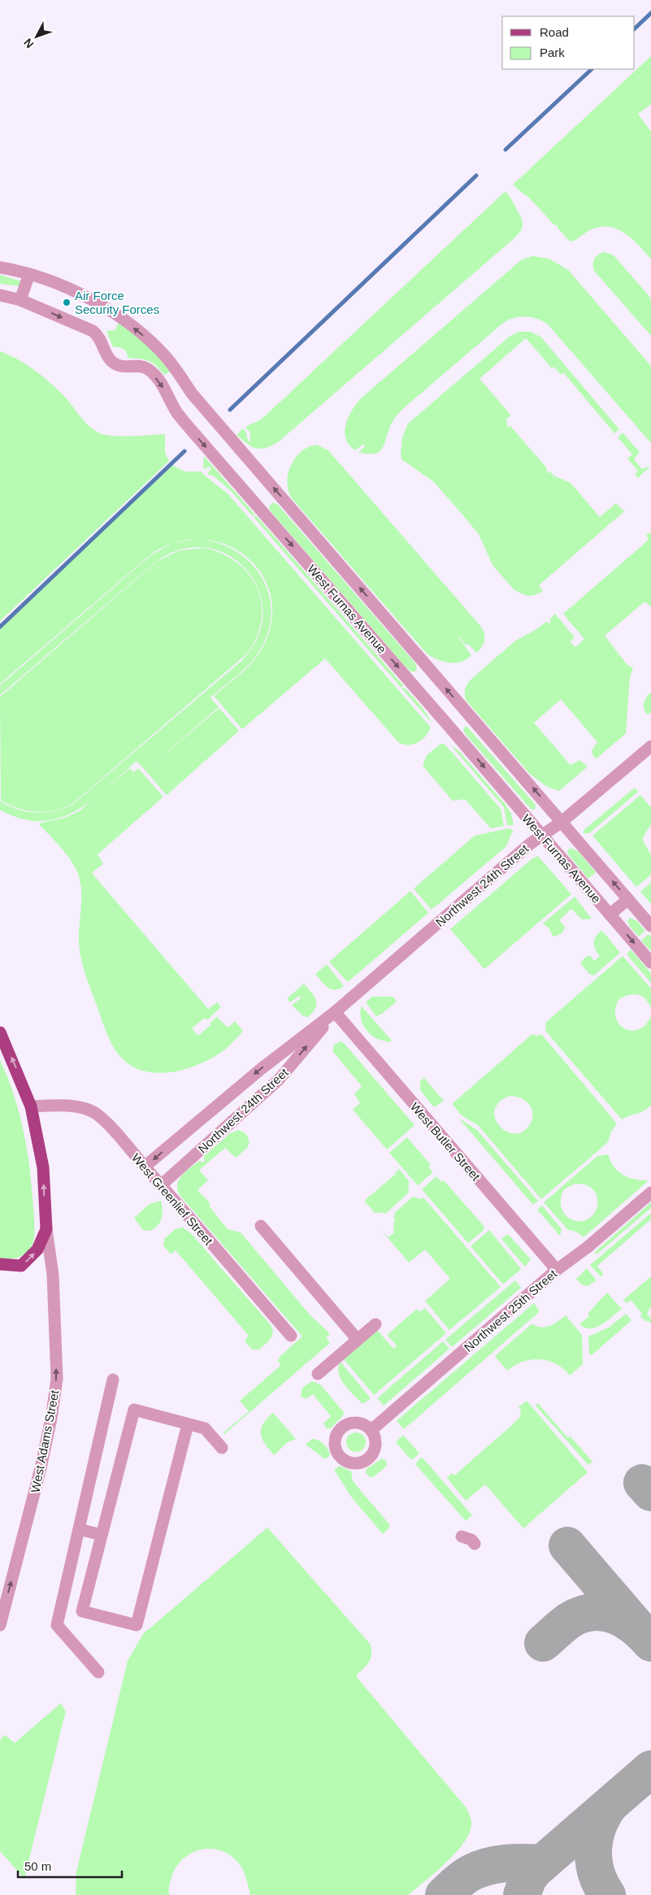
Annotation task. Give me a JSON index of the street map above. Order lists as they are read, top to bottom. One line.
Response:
{"streets":{"main road":["West Adams Street"],"street":["West Furnas Avenue","Northwest 24th Street","West Butler Street","West Greenlief Street","Northwest 25th Street"]},"crossings":[["West Furnas Avenue","Northwest 24th Street"],["Northwest 24th Street","West Butler Street"],["Northwest 24th Street","West Greenlief Street"],["West Butler Street","Northwest 25th Street"],["West Greenlief Street","West Adams Street"]],"one_way":["West Adams Street"],"places":["Air Force Security Forces"],"legend":["Road","Park"],"scale_bar":"50 m","north":"bottom left"}
